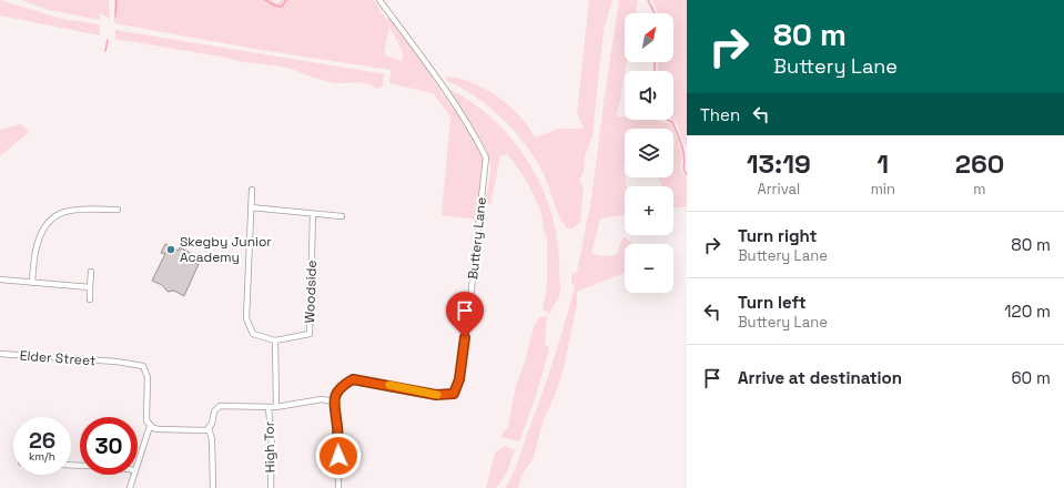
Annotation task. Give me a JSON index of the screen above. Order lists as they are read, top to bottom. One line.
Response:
{"streets":{"street":["Buttery Lane","Woodside","Elder Street","High Tor"]},"places":["Skegby Junior Academy"],"north":"top right","page":{"turn":["80 m","Buttery Lane"],"map_buttons":["+","−"],"then":"Then","eta":["13:19","Arrival","1","min","260","m"],"list":[{"name":"Turn right","note":"Buttery Lane","value":"80 m"},{"name":"Turn left","note":"Buttery Lane","value":"120 m"},{"name":"Arrive at destination","value":"60 m"}],"speed":"26 km/h","limit":"30"}}
